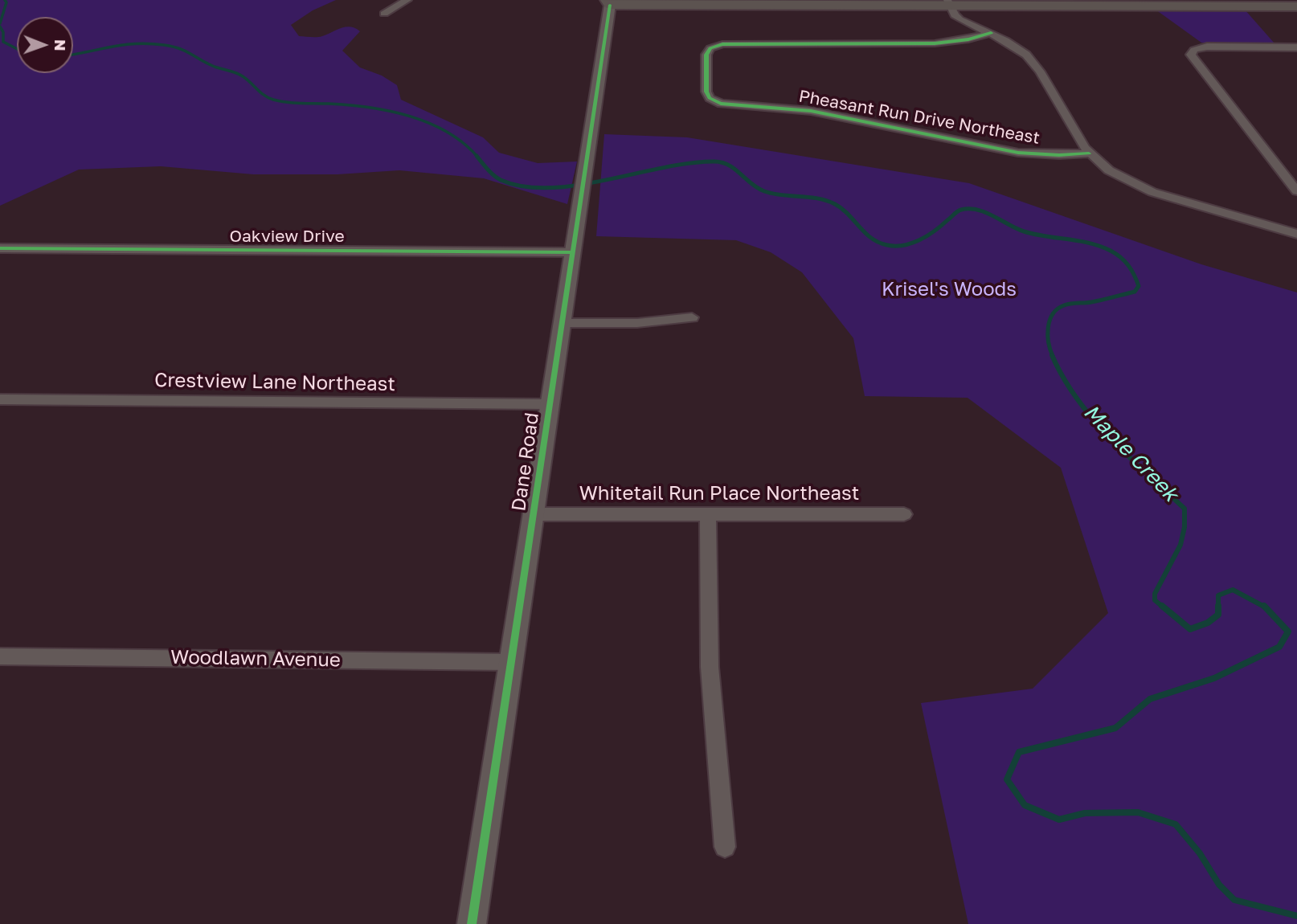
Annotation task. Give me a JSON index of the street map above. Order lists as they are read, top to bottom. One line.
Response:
{"streets":{"street":["Pheasant Run Drive Northeast","Oakview Drive","Crestview Lane Northeast","Dane Road","Whitetail Run Place Northeast","Woodlawn Avenue"]},"crossings":[["Oakview Drive","Dane Road"],["Crestview Lane Northeast","Dane Road"],["Dane Road","Whitetail Run Place Northeast"],["Dane Road","Woodlawn Avenue"]],"water":["Maple Creek"],"parks":["Krisel's Woods"],"north":"right"}
